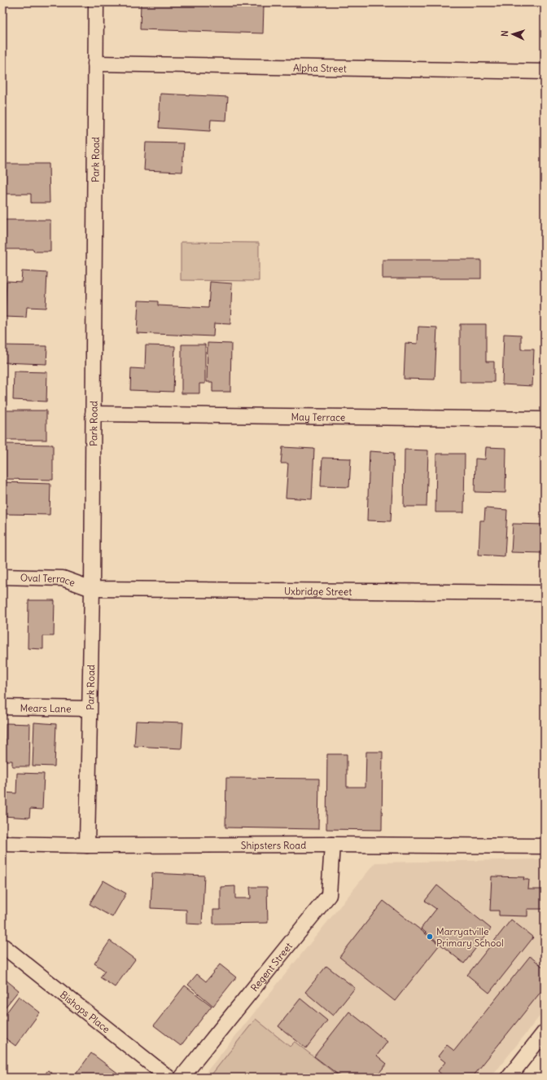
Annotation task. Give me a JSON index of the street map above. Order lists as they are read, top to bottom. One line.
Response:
{"streets":{"street":["Alpha Street","Park Road","May Terrace","Oval Terrace","Uxbridge Street","Mears Lane","Shipsters Road","Regent Street","Bishops Place"]},"crossings":[["Alpha Street","Park Road"],["Park Road","May Terrace"],["Park Road","Oval Terrace"],["Park Road","Uxbridge Street"],["Park Road","Mears Lane"],["Park Road","Shipsters Road"],["Oval Terrace","Uxbridge Street"],["Shipsters Road","Regent Street"]],"places":["Marryatville Primary School"],"north":"left"}
